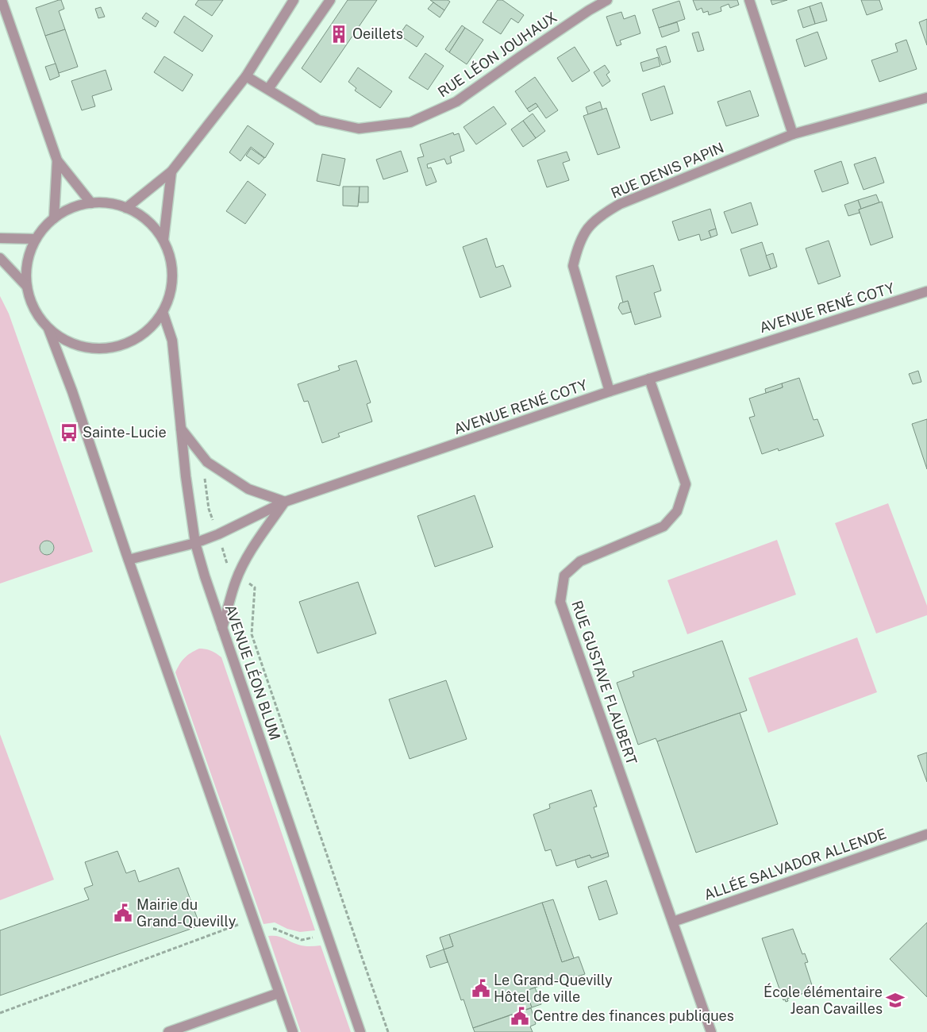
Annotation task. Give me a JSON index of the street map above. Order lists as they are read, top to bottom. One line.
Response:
{"streets":{"street":["RUE LÉON JOUHAUX","RUE DENIS PAPIN","AVENUE RENÉ COTY","AVENUE LÉON BLUM","RUE GUSTAVE FLAUBERT","ALLÉE SALVADOR ALLENDE"]},"crossings":[["RUE DENIS PAPIN","AVENUE RENÉ COTY"],["AVENUE RENÉ COTY","AVENUE LÉON BLUM"],["AVENUE RENÉ COTY","RUE GUSTAVE FLAUBERT"],["RUE GUSTAVE FLAUBERT","ALLÉE SALVADOR ALLENDE"]],"places":{"building":["Oeillets"],"bus stop":["Sainte-Lucie"],"public building":["Mairie du Grand-Quevilly","Le Grand-Quevilly Hôtel de ville","Centre des finances publiques"],"school or university":["École élémentaire Jean Cavailles"]}}
